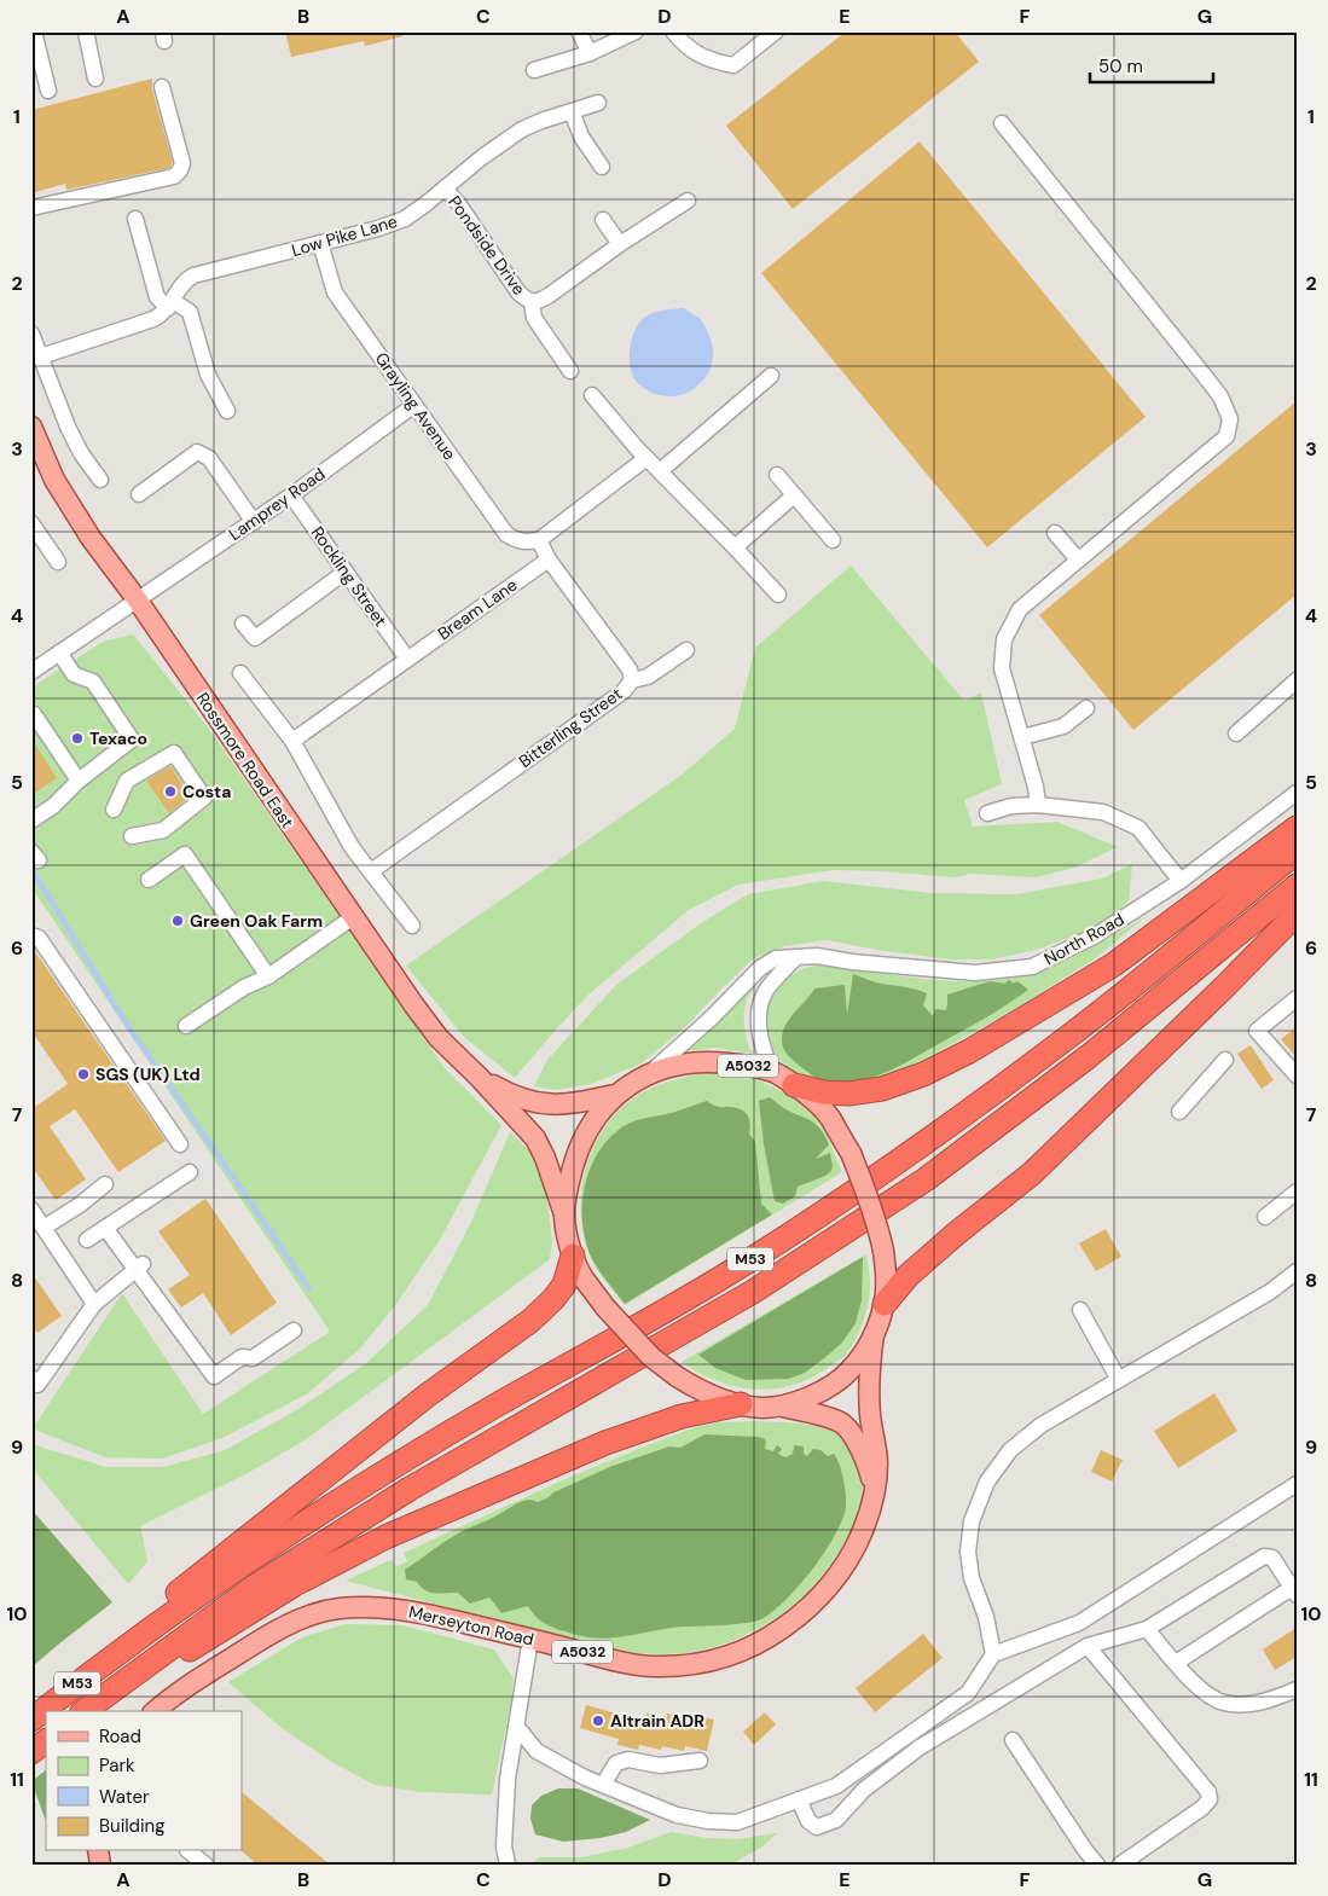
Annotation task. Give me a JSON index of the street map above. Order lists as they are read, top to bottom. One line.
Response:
{"streets":{"highway":["M53"],"main road":["Rossmore Road East","A5032","Merseyton Road"],"street":["Low Pike Lane","Pondside Drive","Grayling Avenue","Lamprey Road","Rockling Street","Bream Lane","Bitterling Street","North Road"]},"crossings":[["Low Pike Lane","Pondside Drive"],["Low Pike Lane","Grayling Avenue"],["Grayling Avenue","Lamprey Road"],["Grayling Avenue","Bitterling Street"],["Lamprey Road","Rockling Street"],["Lamprey Road","Rossmore Road East"],["Rockling Street","Bream Lane"],["Bream Lane","Bitterling Street"],["Rossmore Road East","A5032"],["North Road","A5032"],["A5032","Merseyton Road"]],"places":["Texaco","Costa","Green Oak Farm","SGS (UK) Ltd","Altrain ADR"],"legend":["Road","Park","Water","Building"],"scale_bar":"50 m","grid":{"columns":["A","B","C","D","E","F","G"],"rows":["1","2","3","4","5","6","7","8","9","10","11"]}}
